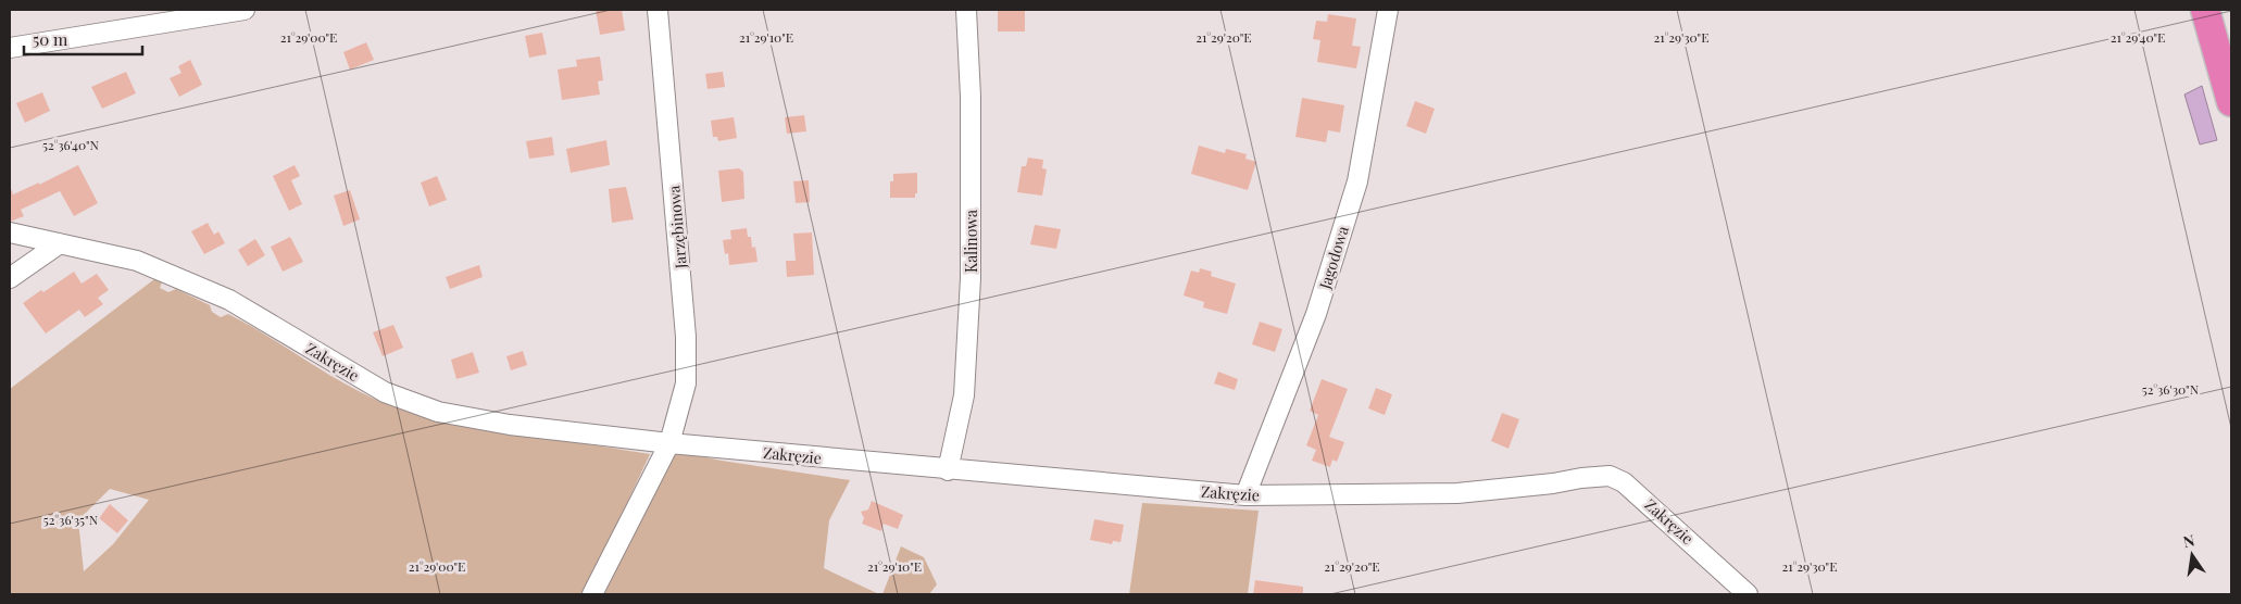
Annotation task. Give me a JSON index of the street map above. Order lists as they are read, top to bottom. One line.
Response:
{"streets":{"street":["Jarzębinowa","Kalinowa","Jagodowa","Zakręzie"]},"crossings":[["Jarzębinowa","Zakręzie"],["Kalinowa","Zakręzie"],["Jagodowa","Zakręzie"]],"scale_bar":"50 m","north":"top","coordinates":["21°29'00\"E","21°29'10\"E","21°29'20\"E","21°29'30\"E","21°29'40\"E","52°36'40\"N","52°36'30\"N","52°36'35\"N"]}
